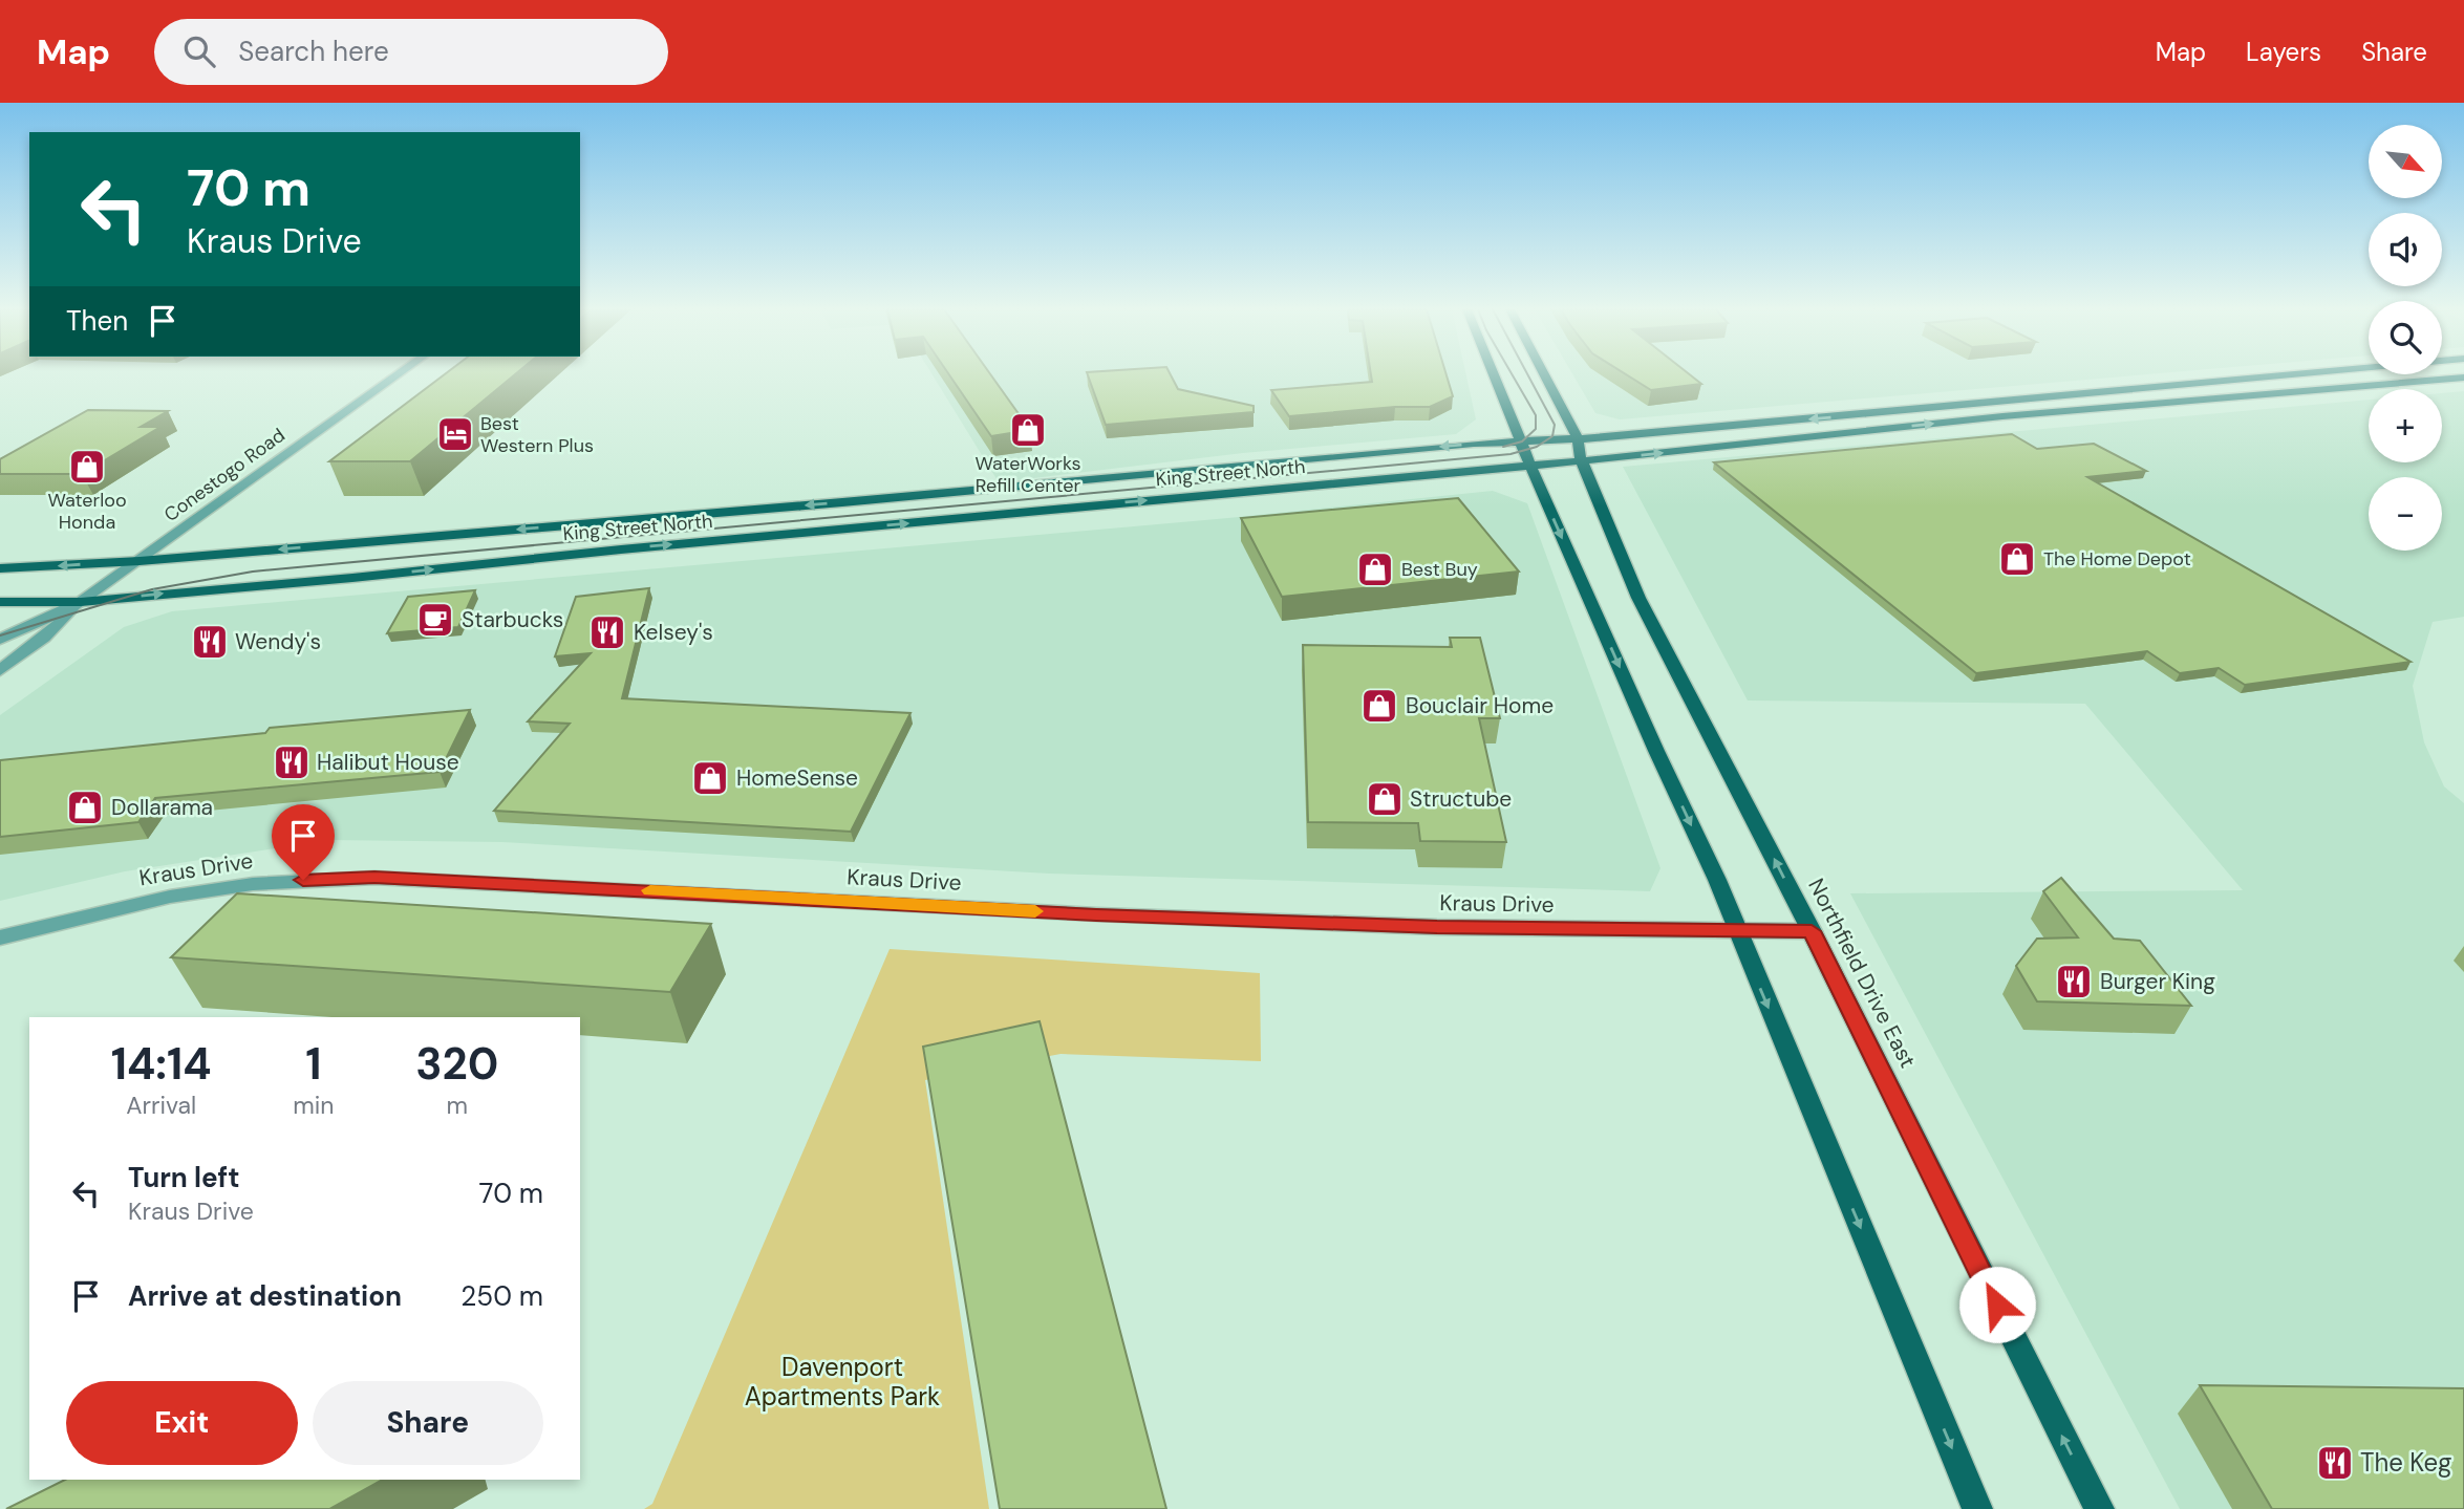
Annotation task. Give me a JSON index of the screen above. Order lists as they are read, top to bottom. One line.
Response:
{"streets":{"main road":["King Street North","Northfield Drive East"],"street":["Conestogo Road","Kraus Drive"]},"crossings":[["King Street North","Conestogo Road"],["King Street North","Northfield Drive East"],["Kraus Drive","Northfield Drive East"]],"parks":["Davenport Apartments Park"],"places":{"shop":["WaterWorks Refill Center","Waterloo Honda","The Home Depot","Best Buy","Bouclair Home","HomeSense","Structube","Dollarama"],"hotel":["Best Western Plus"],"cafe":["Starbucks"],"restaurant":["Kelsey's","Wendy's","Halibut House","Burger King","The Keg"]},"north":"bottom right","page":{"header":"Map","search":"Search here","nav":["Map","Layers","Share"],"map_buttons":["+","−"],"turn":["70 m","Kraus Drive"],"then":"Then","eta":["14:14","Arrival","1","min","320","m"],"list":[{"name":"Turn left","note":"Kraus Drive","value":"70 m"},{"name":"Arrive at destination","value":"250 m"}],"buttons":["Exit","Share"]}}
